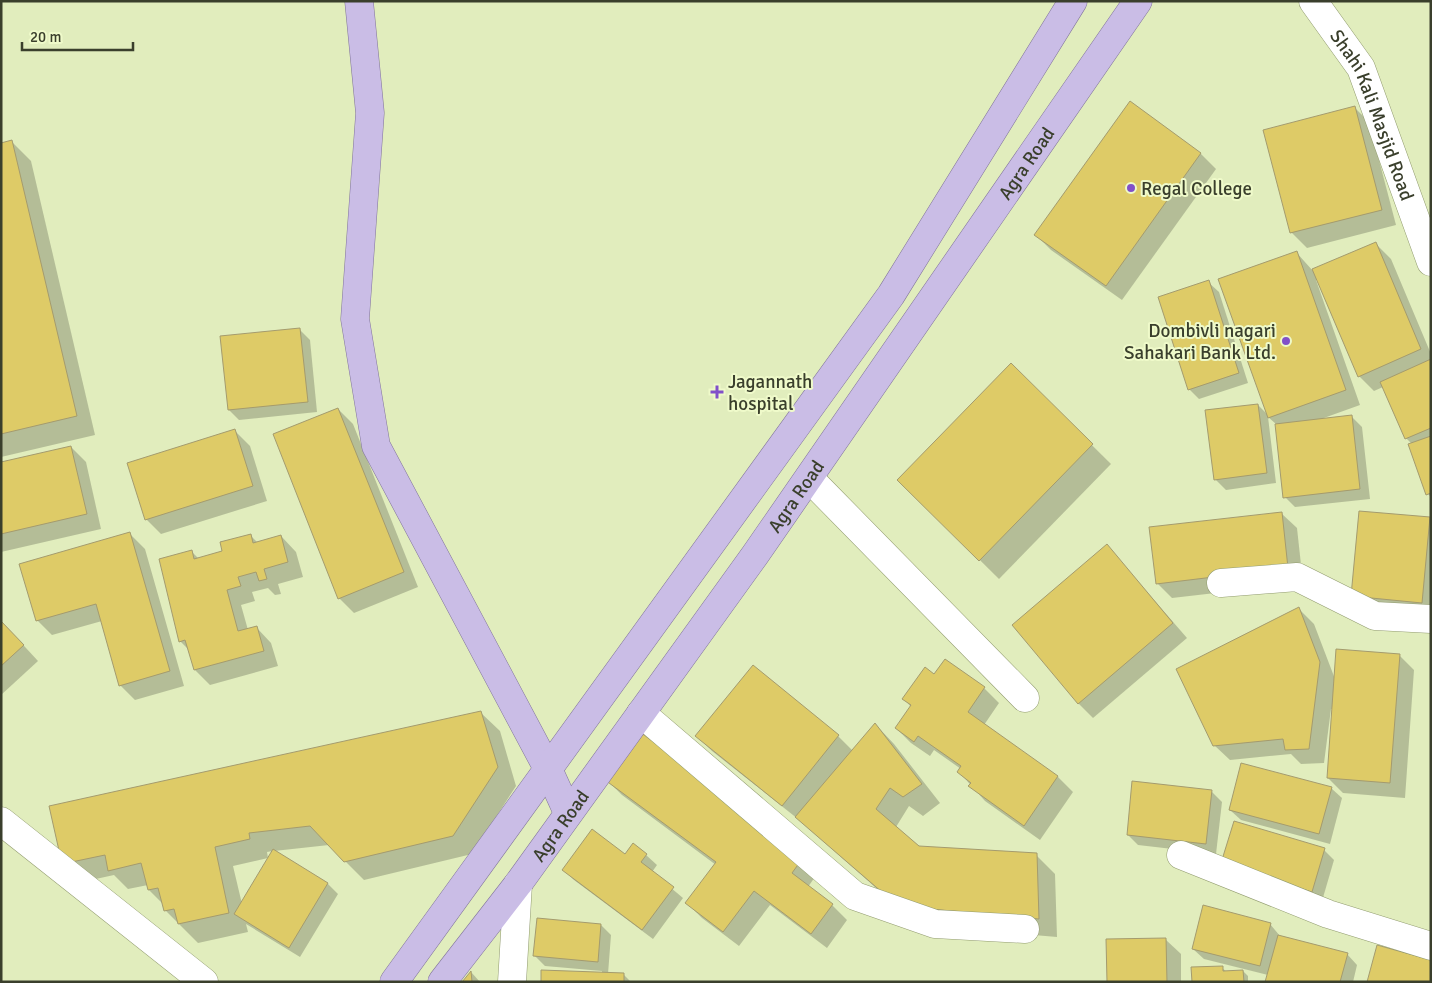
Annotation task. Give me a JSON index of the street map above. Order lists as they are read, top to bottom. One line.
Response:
{"streets":{"main road":["Agra Road"],"street":["Shahi Kali Masjid Road"]},"places":{"other":["Regal College","Dombivli nagari Sahakari Bank Ltd."],"health":["Jagannath hospital"]},"scale_bar":"20 m"}
